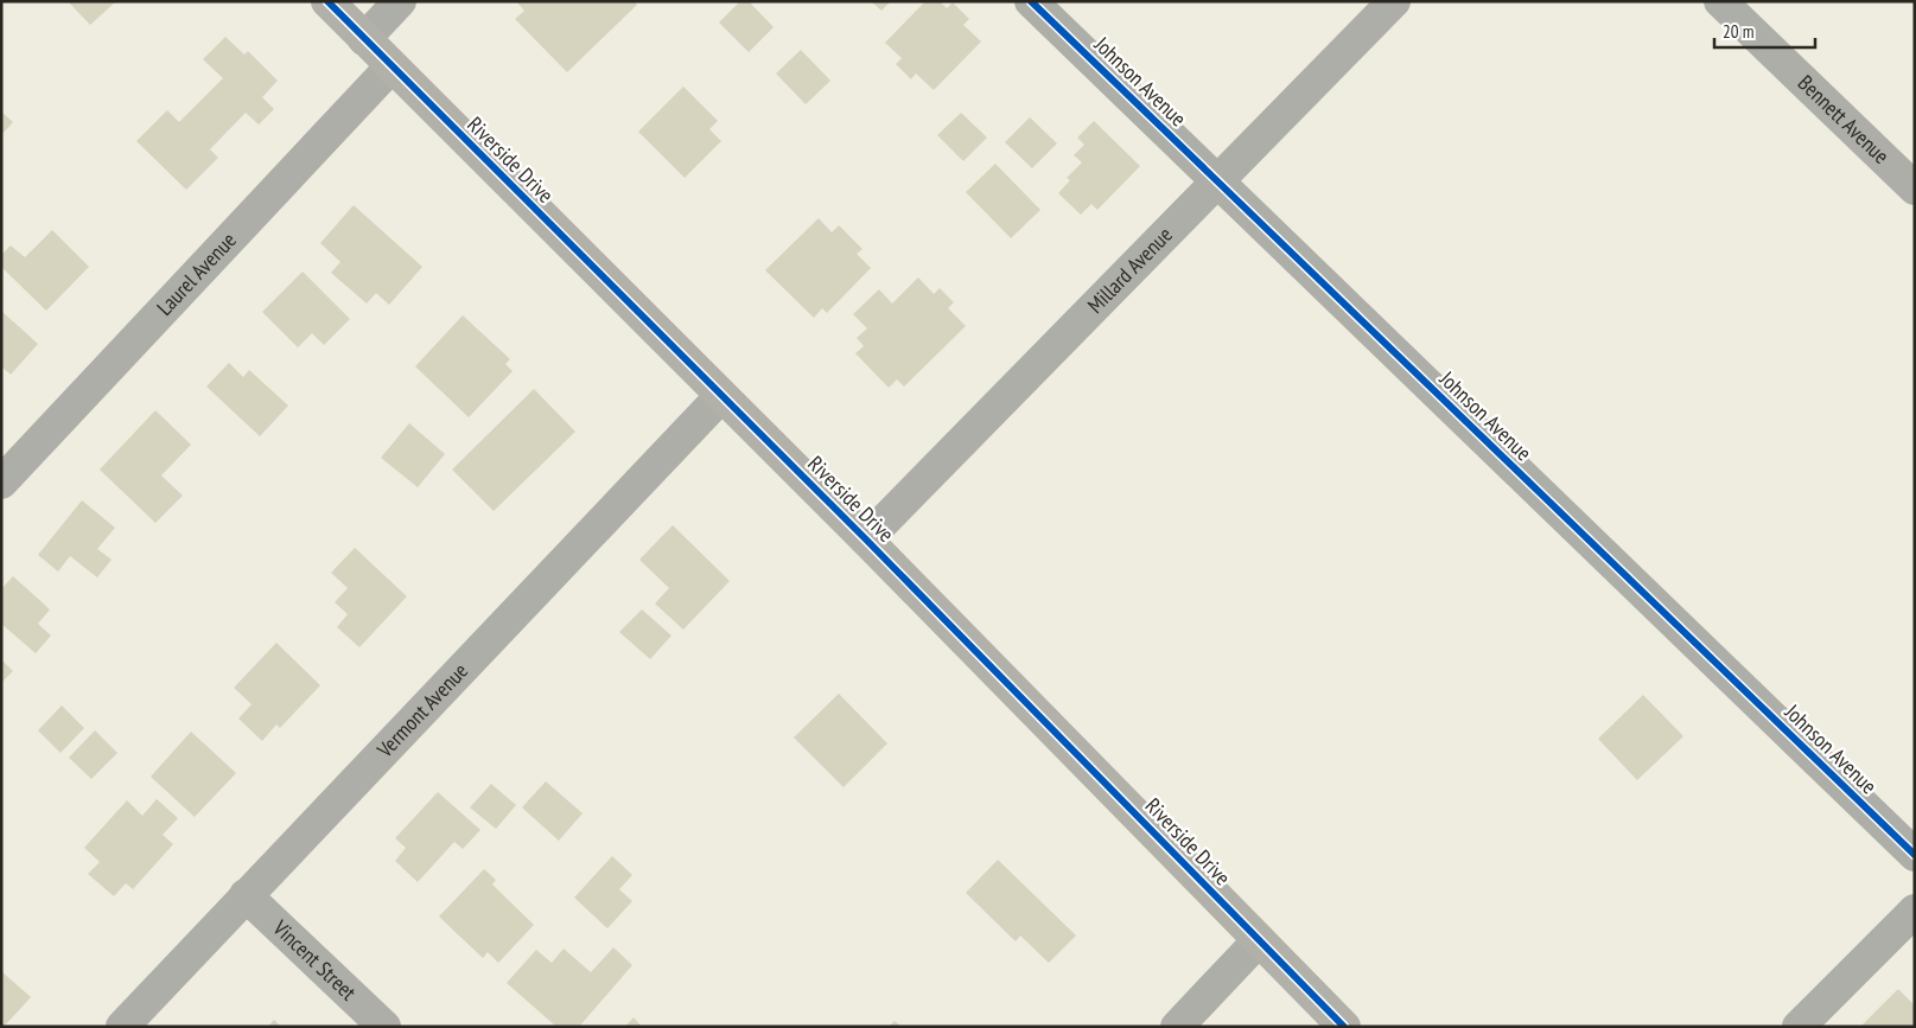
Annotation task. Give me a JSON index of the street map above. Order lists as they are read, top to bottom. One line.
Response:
{"streets":{"main road":["Riverside Drive"],"street":["Johnson Avenue","Bennett Avenue","Millard Avenue","Laurel Avenue","Vermont Avenue","Vincent Street"]},"crossings":[["Johnson Avenue","Millard Avenue"],["Riverside Drive","Millard Avenue"],["Riverside Drive","Laurel Avenue"],["Riverside Drive","Vermont Avenue"],["Vermont Avenue","Vincent Street"]],"scale_bar":"20 m"}
